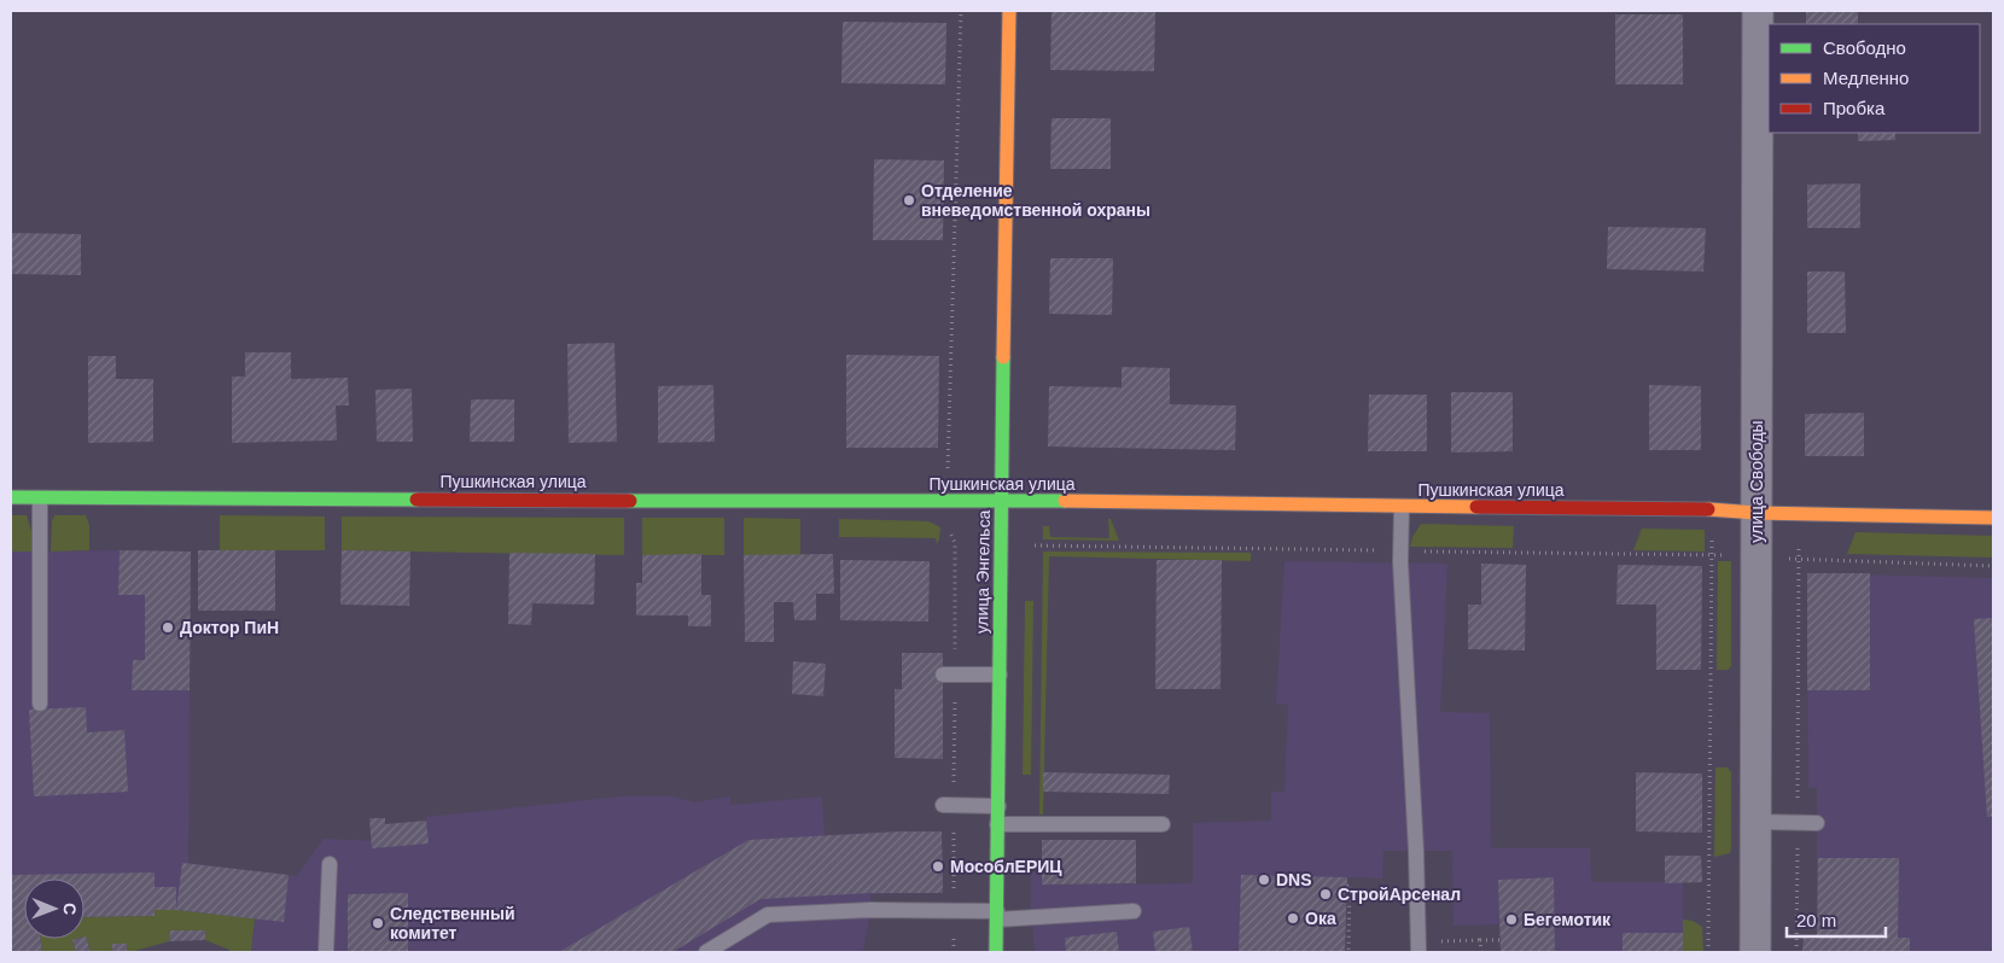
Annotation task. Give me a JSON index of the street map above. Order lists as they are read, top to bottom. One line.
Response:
{"streets":{"street":["Пушкинская улица","улица Свободы","улица Энгельса"]},"crossings":[["Пушкинская улица","улица Свободы"],["Пушкинская улица","улица Энгельса"]],"places":["Отделение вневедомственной охраны","Доктор ПиН","МособлЕРИЦ","DNS","СтройАрсенал","Ока","Бегемотик","Следственный комитет"],"legend":["Свободно","Медленно","Пробка"],"scale_bar":"20 m","north":"right"}
